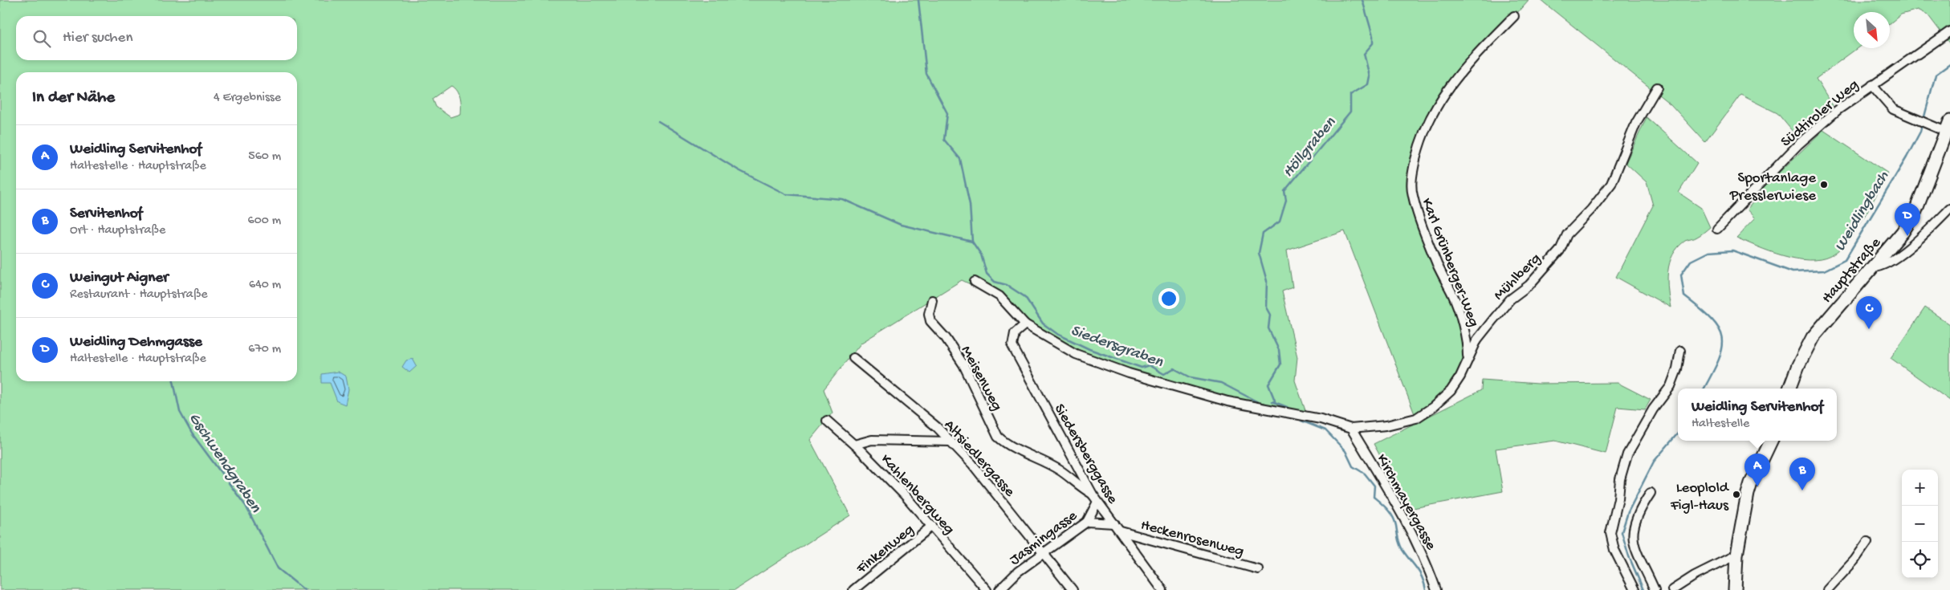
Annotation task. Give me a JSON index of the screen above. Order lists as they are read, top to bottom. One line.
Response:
{"streets":{"main road":["Hauptstraße"],"street":["Südtiroler Weg","Karl Grünberger-Weg","Mühlberg","Meisenweg","Siedersberggasse","Altsiedlergasse","Kahlenbergweg","Kirchmayergasse","Jasmingasse","Heckenrosenweg","Finkenweg"]},"crossings":[["Karl Grünberger-Weg","Mühlberg"],["Mühlberg","Kirchmayergasse"],["Meisenweg","Siedersberggasse"],["Meisenweg","Jasmingasse"],["Siedersberggasse","Jasmingasse"],["Siedersberggasse","Heckenrosenweg"],["Altsiedlergasse","Jasmingasse"],["Kahlenbergweg","Finkenweg"]],"water":["Höllgraben","Weidlingbach","Siedersgraben","Gschwendgraben"],"places":["Sportanlage Presslerwiese","Leoplold Figl-Haus"],"north":"bottom right","page":{"search":"Hier suchen","heading":["In der Nähe","4 Ergebnisse"],"list":[{"mark":"A","name":"Weidling Servitenhof","note":"Haltestelle · Hauptstraße","value":"560 m"},{"mark":"B","name":"Servitenhof","note":"Ort · Hauptstraße","value":"600 m"},{"mark":"C","name":"Weingut Aigner","note":"Restaurant · Hauptstraße","value":"640 m"},{"mark":"D","name":"Weidling Dehmgasse","note":"Haltestelle · Hauptstraße","value":"670 m"}],"pins":["D","C","A","B"],"popup":["Weidling Servitenhof","Haltestelle"],"map_buttons":["+","−"]}}
